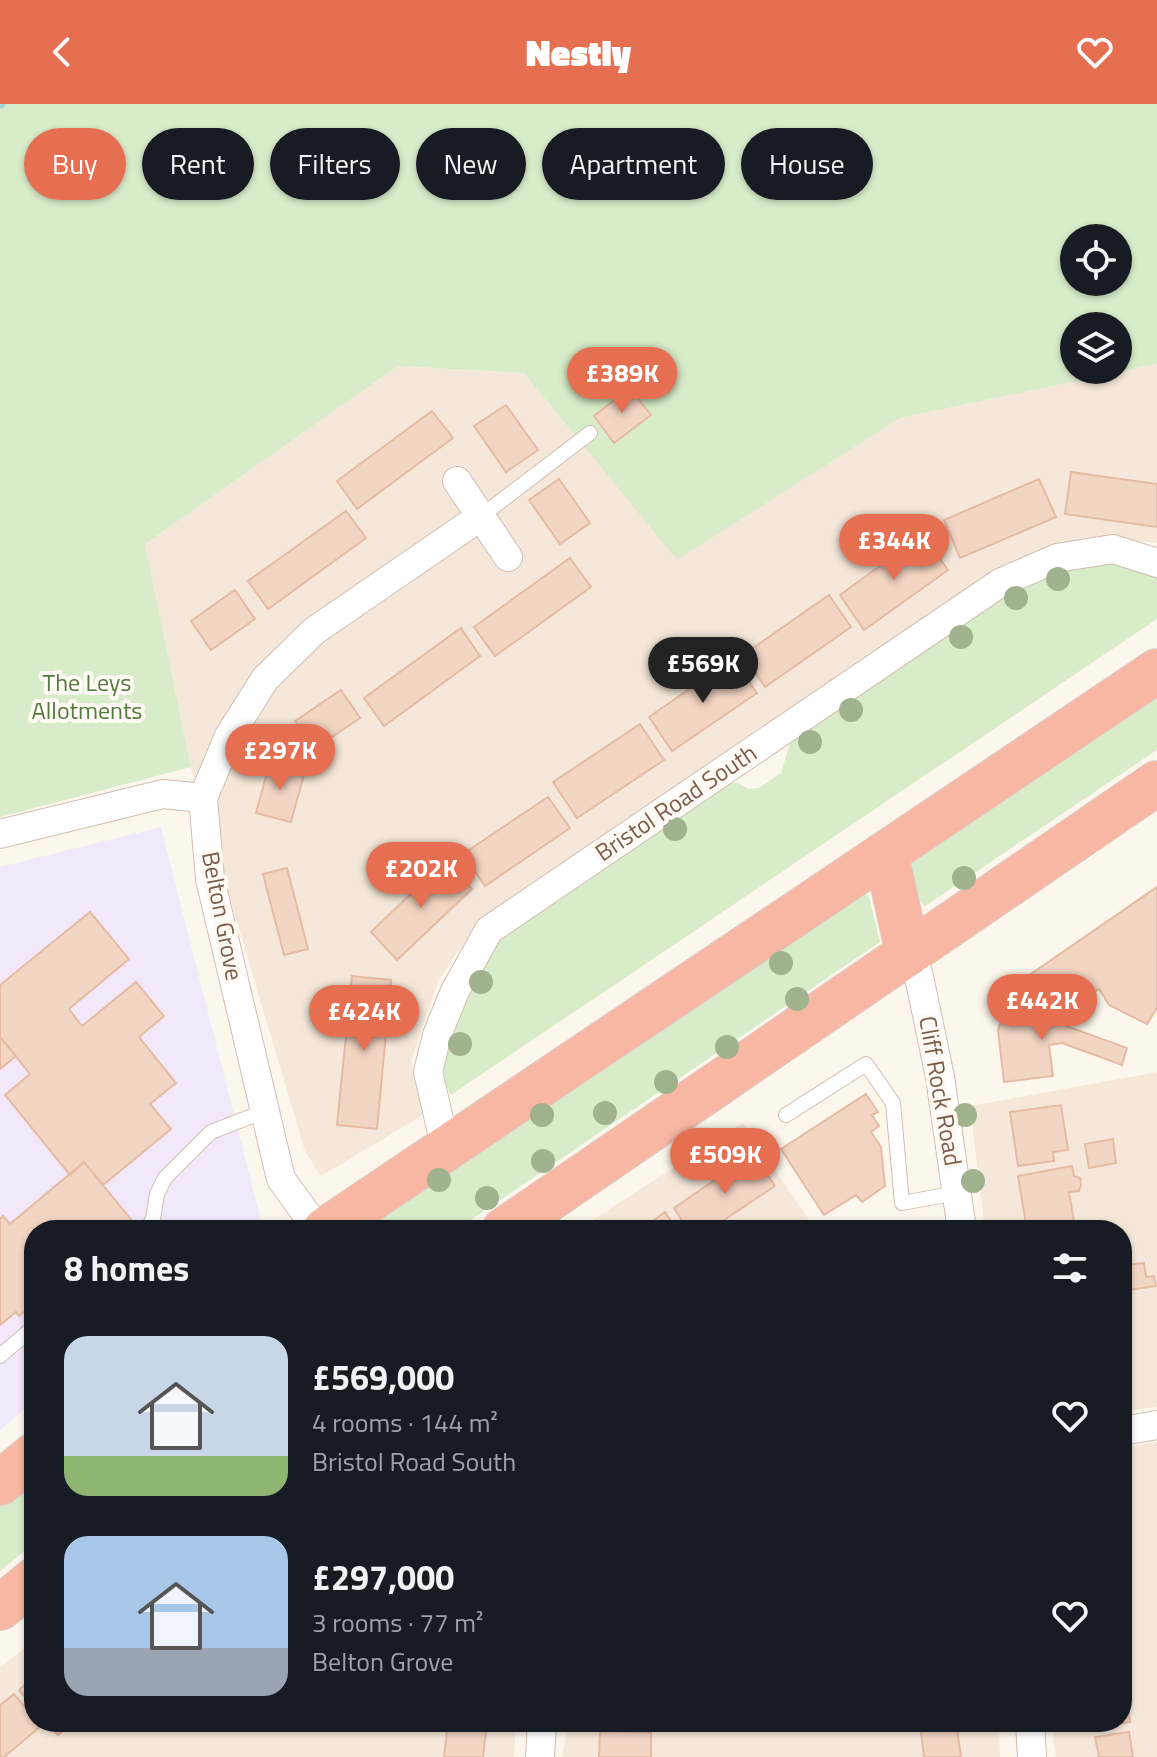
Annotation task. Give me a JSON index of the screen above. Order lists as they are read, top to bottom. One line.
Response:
{"streets":{"street":["Bristol Road South","Belton Grove","Cliff Rock Road"]},"parks":["The Leys Allotments"],"page":{"header":"Nestly","chip":["Buy","Rent","Filters","New","Apartment","House"],"price":["£389K","£344K","£569K","£297K","£202K","£442K","£424K","£509K"],"heading":"8 homes","list":[{"name":"£569,000","note":"4 rooms · 144 m² · Bristol Road South"},{"name":"£297,000","note":"3 rooms · 77 m² · Belton Grove"}]}}
